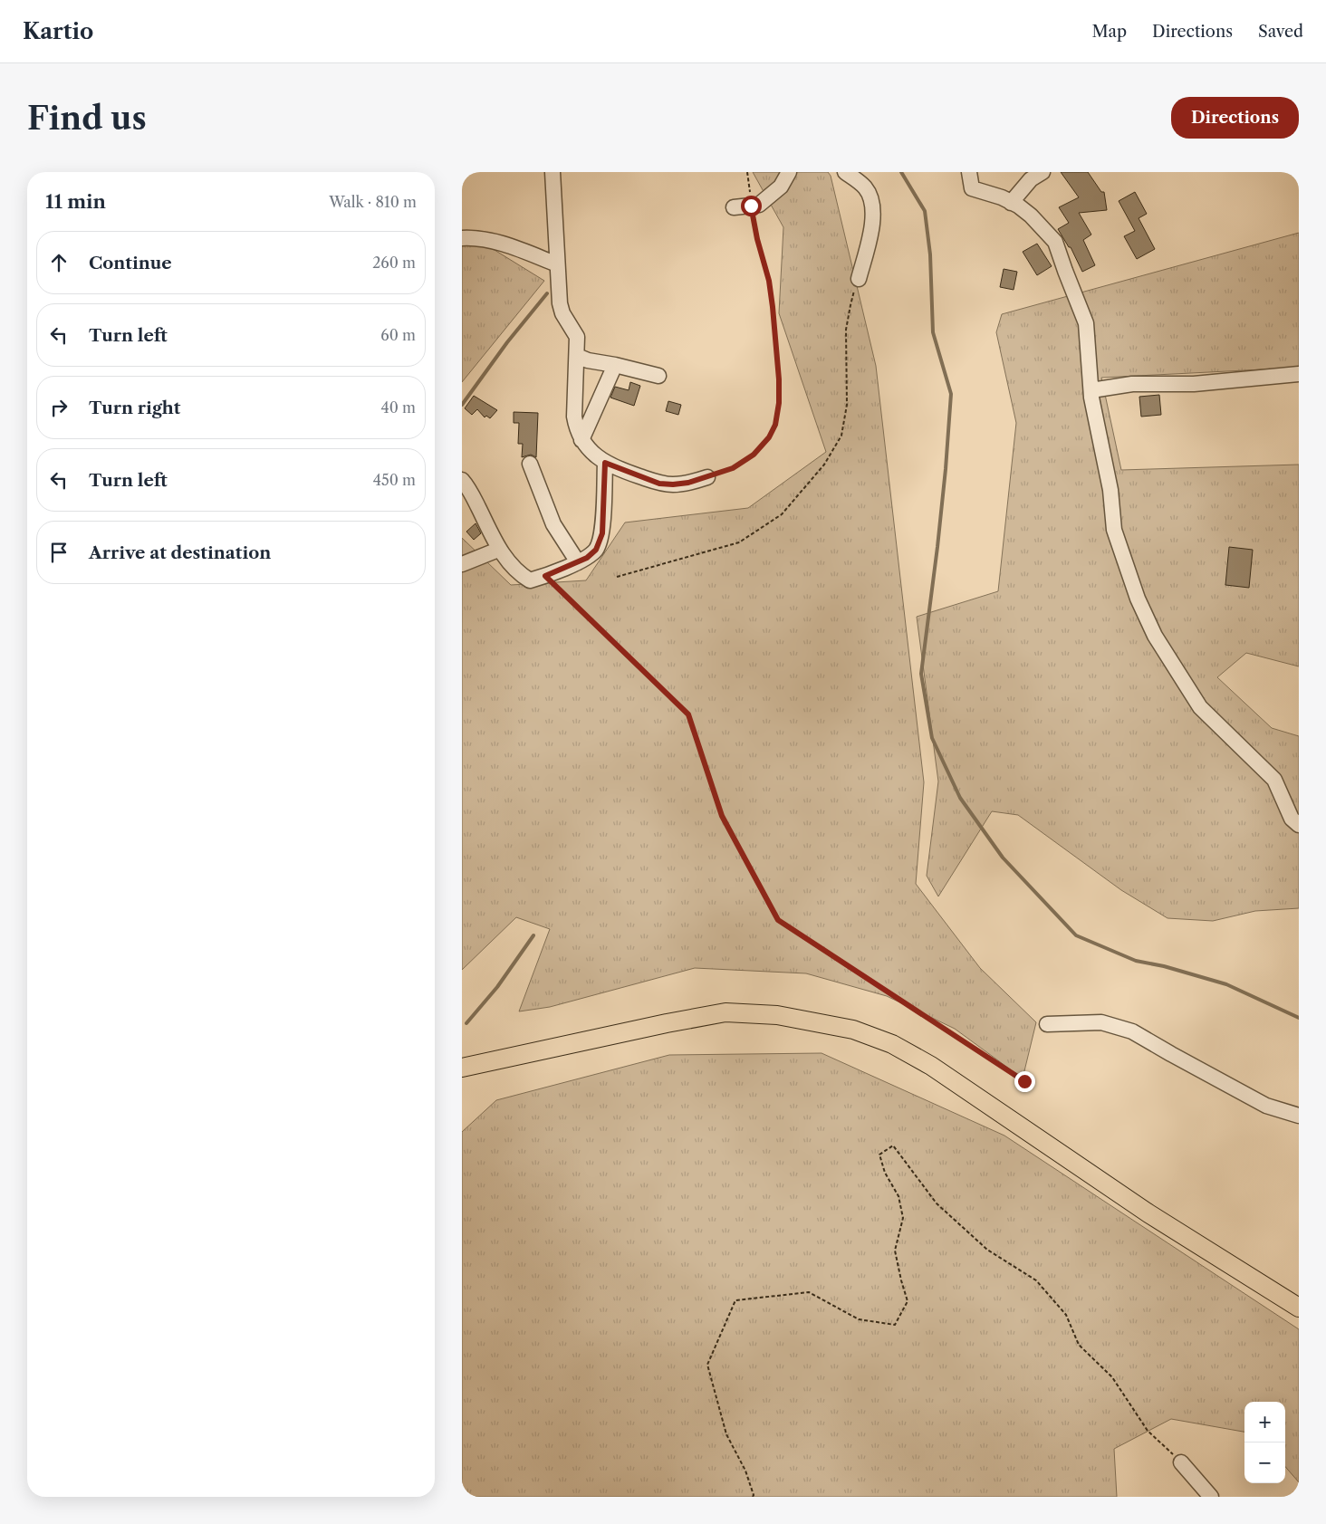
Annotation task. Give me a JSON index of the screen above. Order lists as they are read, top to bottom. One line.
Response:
{"page":{"header":"Kartio","nav":["Map","Directions","Saved"],"buttons":"Directions","title":"Find us","heading":["11 min","Walk · 810 m"],"list":[["Continue","260 m"],["Turn left","60 m"],["Turn right","40 m"],["Turn left","450 m"],"Arrive at destination"],"map_buttons":["+","−"]}}
